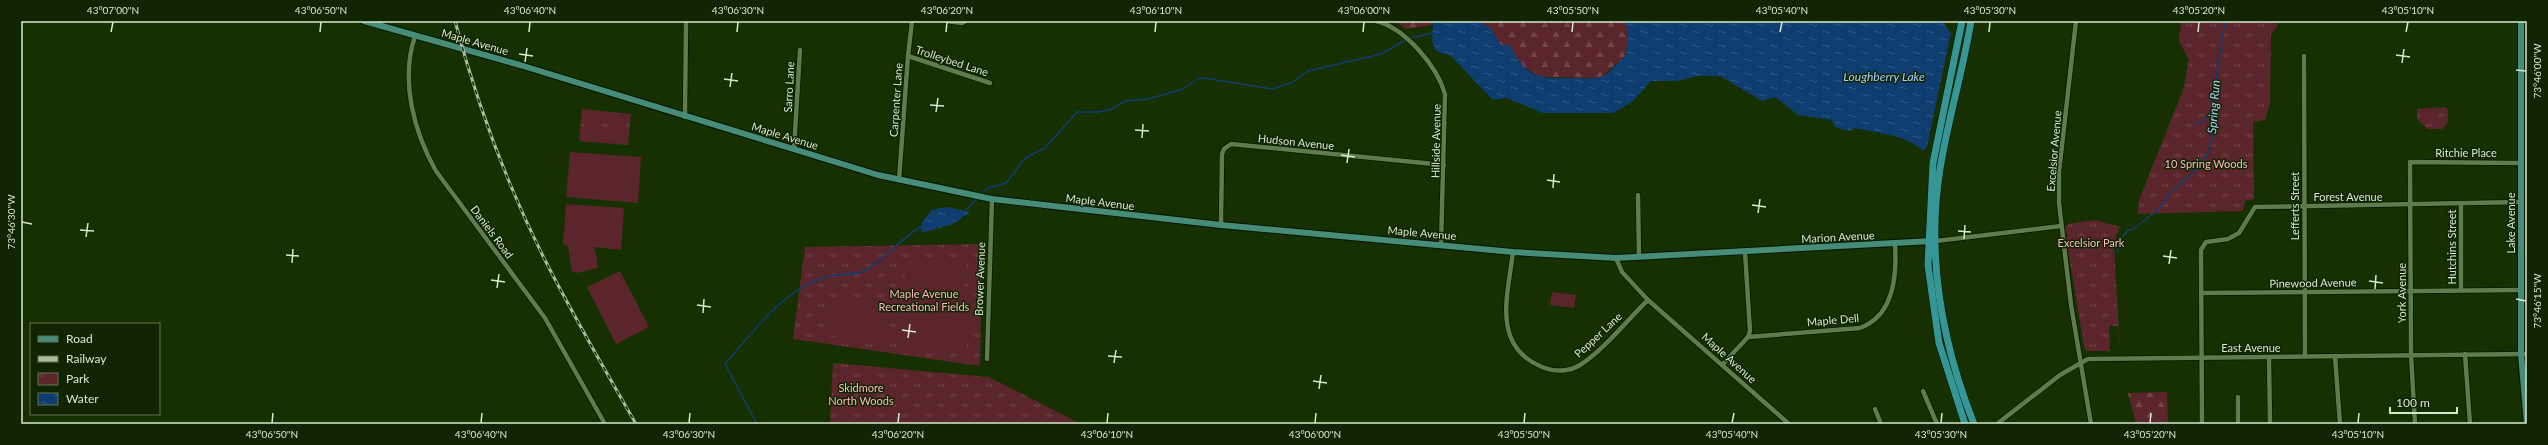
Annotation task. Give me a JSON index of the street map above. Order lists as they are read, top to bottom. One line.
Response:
{"streets":{"main road":["Maple Avenue","Lake Avenue","Marion Avenue"],"street":["Trolleybed Lane","Sarro Lane","Carpenter Lane","Hillside Avenue","Hudson Avenue","Excelsior Avenue","Ritchie Place","Forest Avenue","Lefferts Street","Daniels Road","Hutchins Street","Brower Avenue","Pinewood Avenue","York Avenue","Maple Dell","Pepper Lane","East Avenue"]},"crossings":[["Maple Avenue","Sarro Lane"],["Maple Avenue","Carpenter Lane"],["Maple Avenue","Hillside Avenue"],["Maple Avenue","Hudson Avenue"],["Maple Avenue","Daniels Road"],["Maple Avenue","Marion Avenue"],["Maple Avenue","Brower Avenue"],["Maple Avenue","Pepper Lane"],["Trolleybed Lane","Carpenter Lane"],["Hillside Avenue","Hudson Avenue"],["Excelsior Avenue","Marion Avenue"],["Excelsior Avenue","East Avenue"],["Ritchie Place","Lake Avenue"],["Ritchie Place","York Avenue"],["Forest Avenue","Lefferts Street"],["Forest Avenue","Lake Avenue"],["Forest Avenue","Hutchins Street"],["Forest Avenue","Pinewood Avenue"],["Forest Avenue","York Avenue"],["Lefferts Street","Pinewood Avenue"],["Lefferts Street","East Avenue"],["Lake Avenue","Pinewood Avenue"],["Lake Avenue","East Avenue"],["Marion Avenue","Maple Dell"],["Hutchins Street","Pinewood Avenue"],["Pinewood Avenue","York Avenue"],["York Avenue","East Avenue"]],"water":["Loughberry Lake","Spring Run"],"parks":["10 Spring Woods","Excelsior Park","Maple Avenue Recreational Fields","Skidmore North Woods"],"legend":["Road","Railway","Park","Water"],"scale_bar":"100 m","coordinates":["43°07'00\"N","43°06'50\"N","43°06'40\"N","43°06'30\"N","43°06'20\"N","43°06'10\"N","43°06'00\"N","43°05'50\"N","43°05'40\"N","43°05'30\"N","43°05'20\"N","43°05'10\"N","73°46'00\"W","73°46'30\"W","73°46'15\"W"]}
